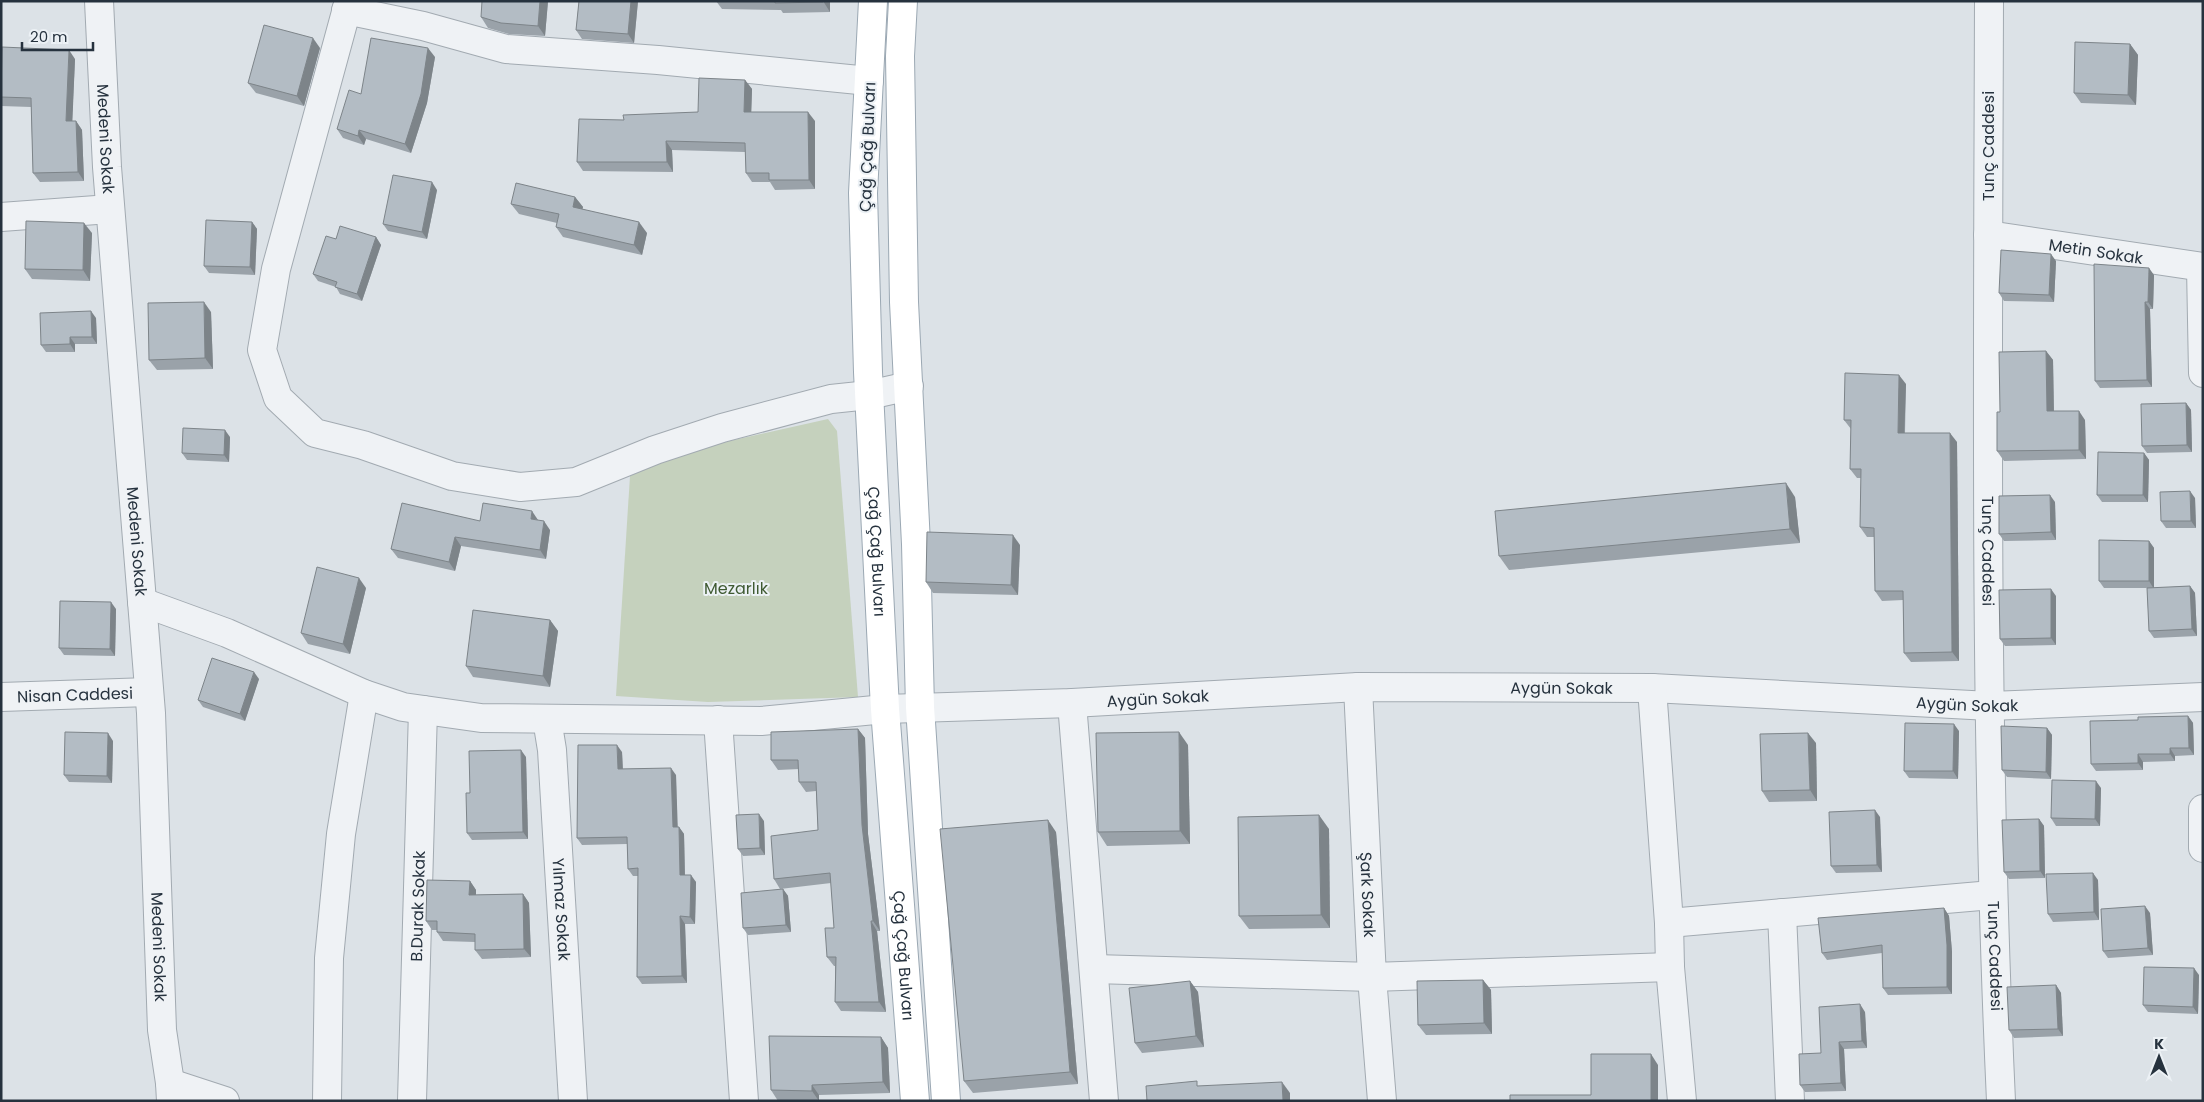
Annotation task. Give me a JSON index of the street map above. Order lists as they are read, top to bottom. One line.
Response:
{"streets":{"main road":["Çağ Çağ Bulvarı"],"street":["Medeni Sokak","Tunç Caddesi","Metin Sokak","Aygün Sokak","Nisan Caddesi","Şark Sokak","B.Durak Sokak","Yılmaz Sokak"]},"crossings":[["Medeni Sokak","Aygün Sokak"],["Medeni Sokak","Nisan Caddesi"],["Tunç Caddesi","Metin Sokak"],["Tunç Caddesi","Aygün Sokak"],["Çağ Çağ Bulvarı","Aygün Sokak"],["Aygün Sokak","Şark Sokak"],["Aygün Sokak","B.Durak Sokak"],["Aygün Sokak","Yılmaz Sokak"]],"parks":["Mezarlık"],"scale_bar":"20 m","north":"top"}
